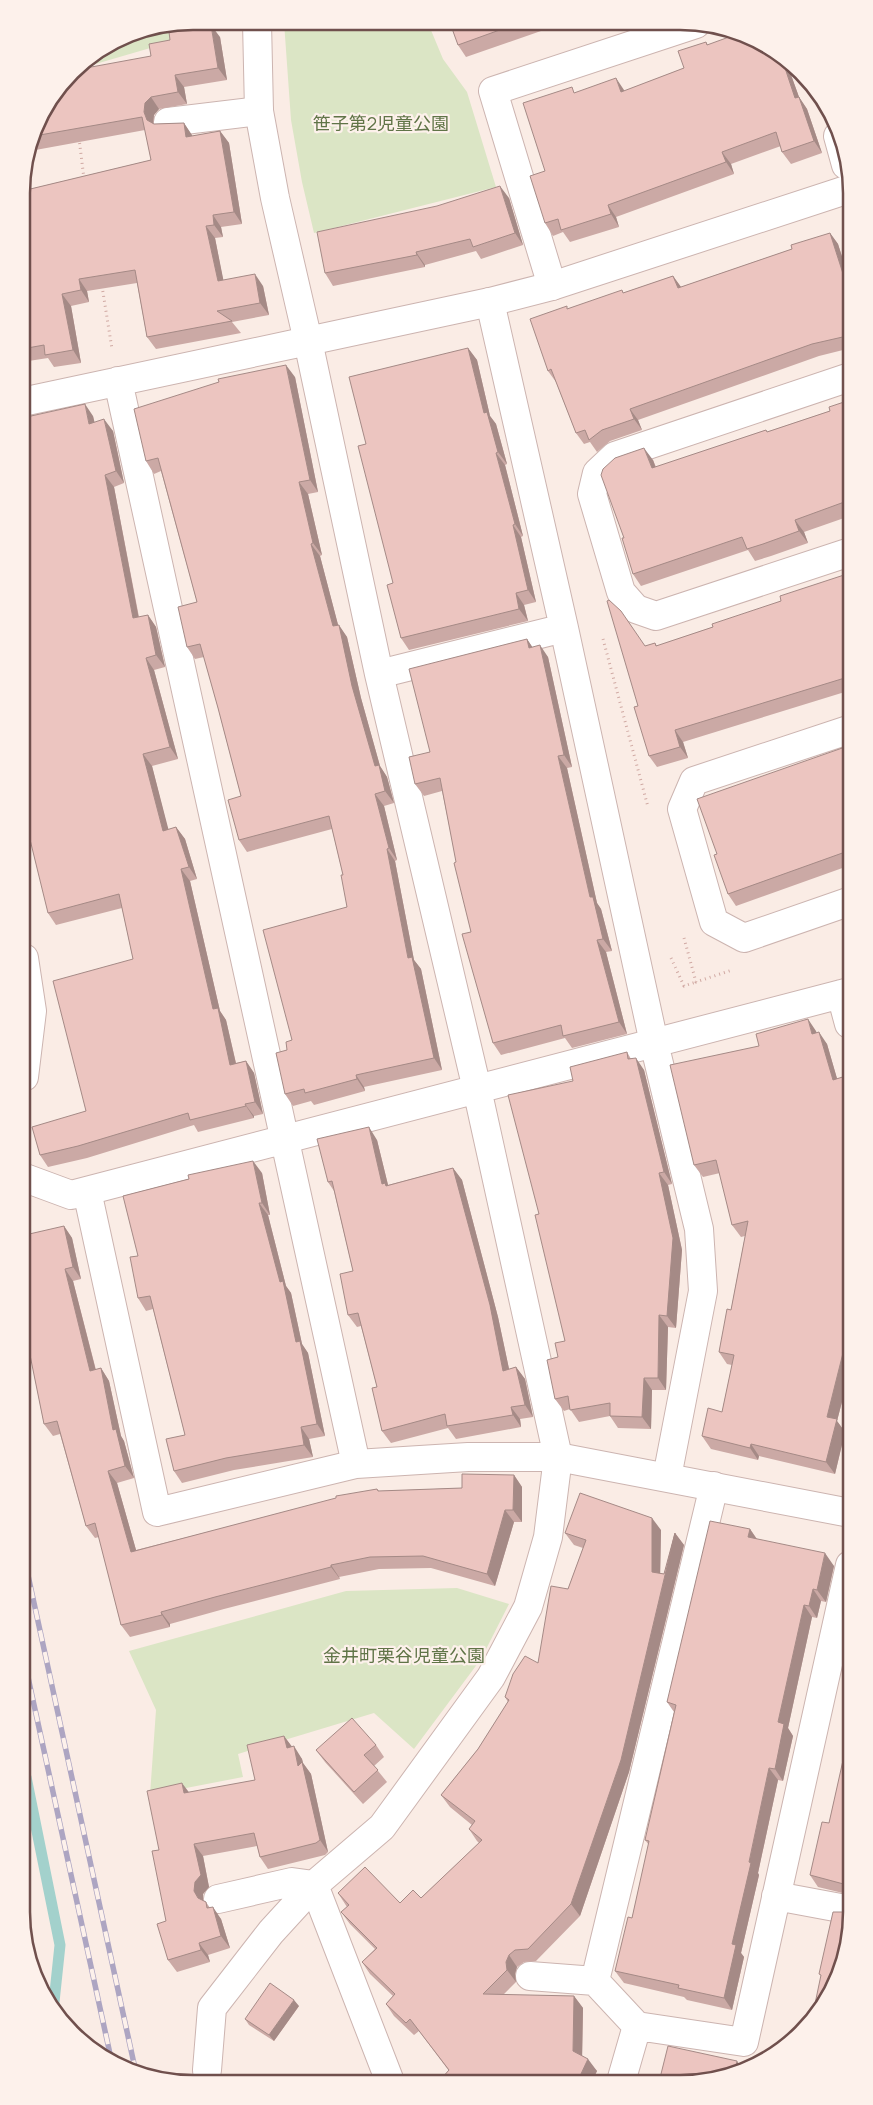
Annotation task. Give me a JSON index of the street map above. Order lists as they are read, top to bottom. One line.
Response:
{"parks":["笹子第2児童公園","金井町栗谷児童公園"]}
